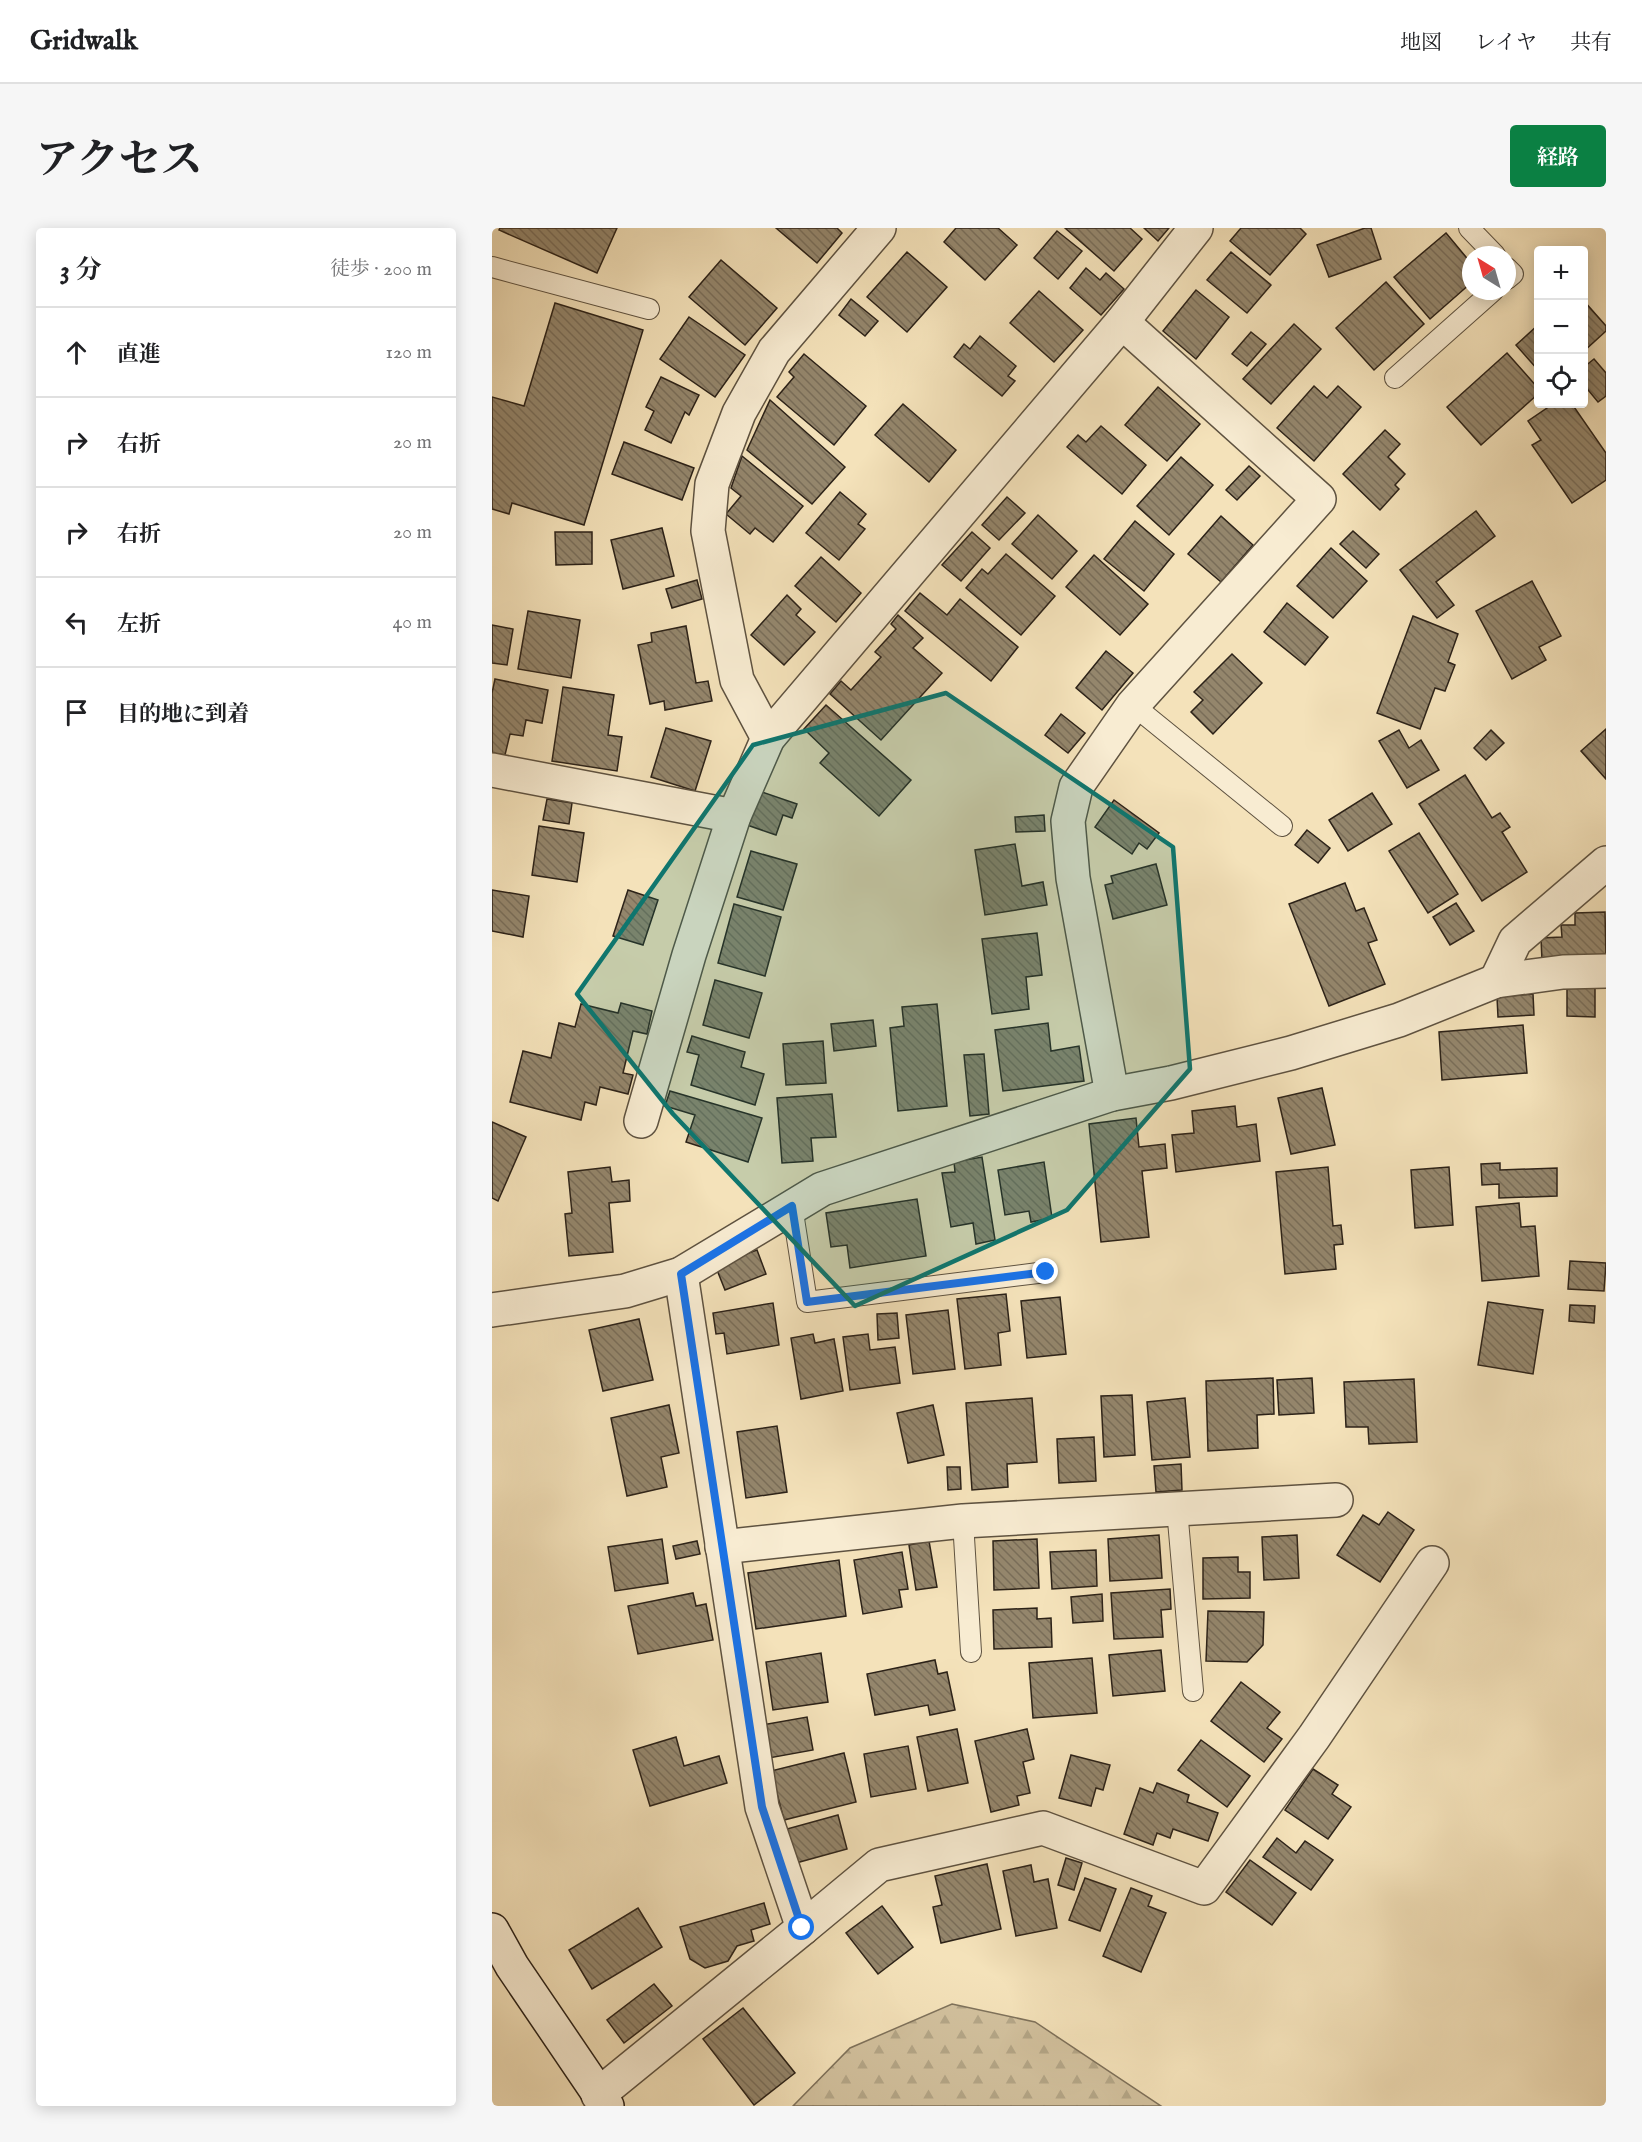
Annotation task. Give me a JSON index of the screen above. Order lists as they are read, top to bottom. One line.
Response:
{"north":"top left","page":{"header":"Gridwalk","nav":["地図","レイヤ","共有"],"title":"アクセス","buttons":"経路","heading":["3 分","徒歩 · 200 m"],"map_buttons":["+","−"],"list":[["直進","120 m"],["右折","20 m"],["右折","20 m"],["左折","40 m"],"目的地に到着"]}}
